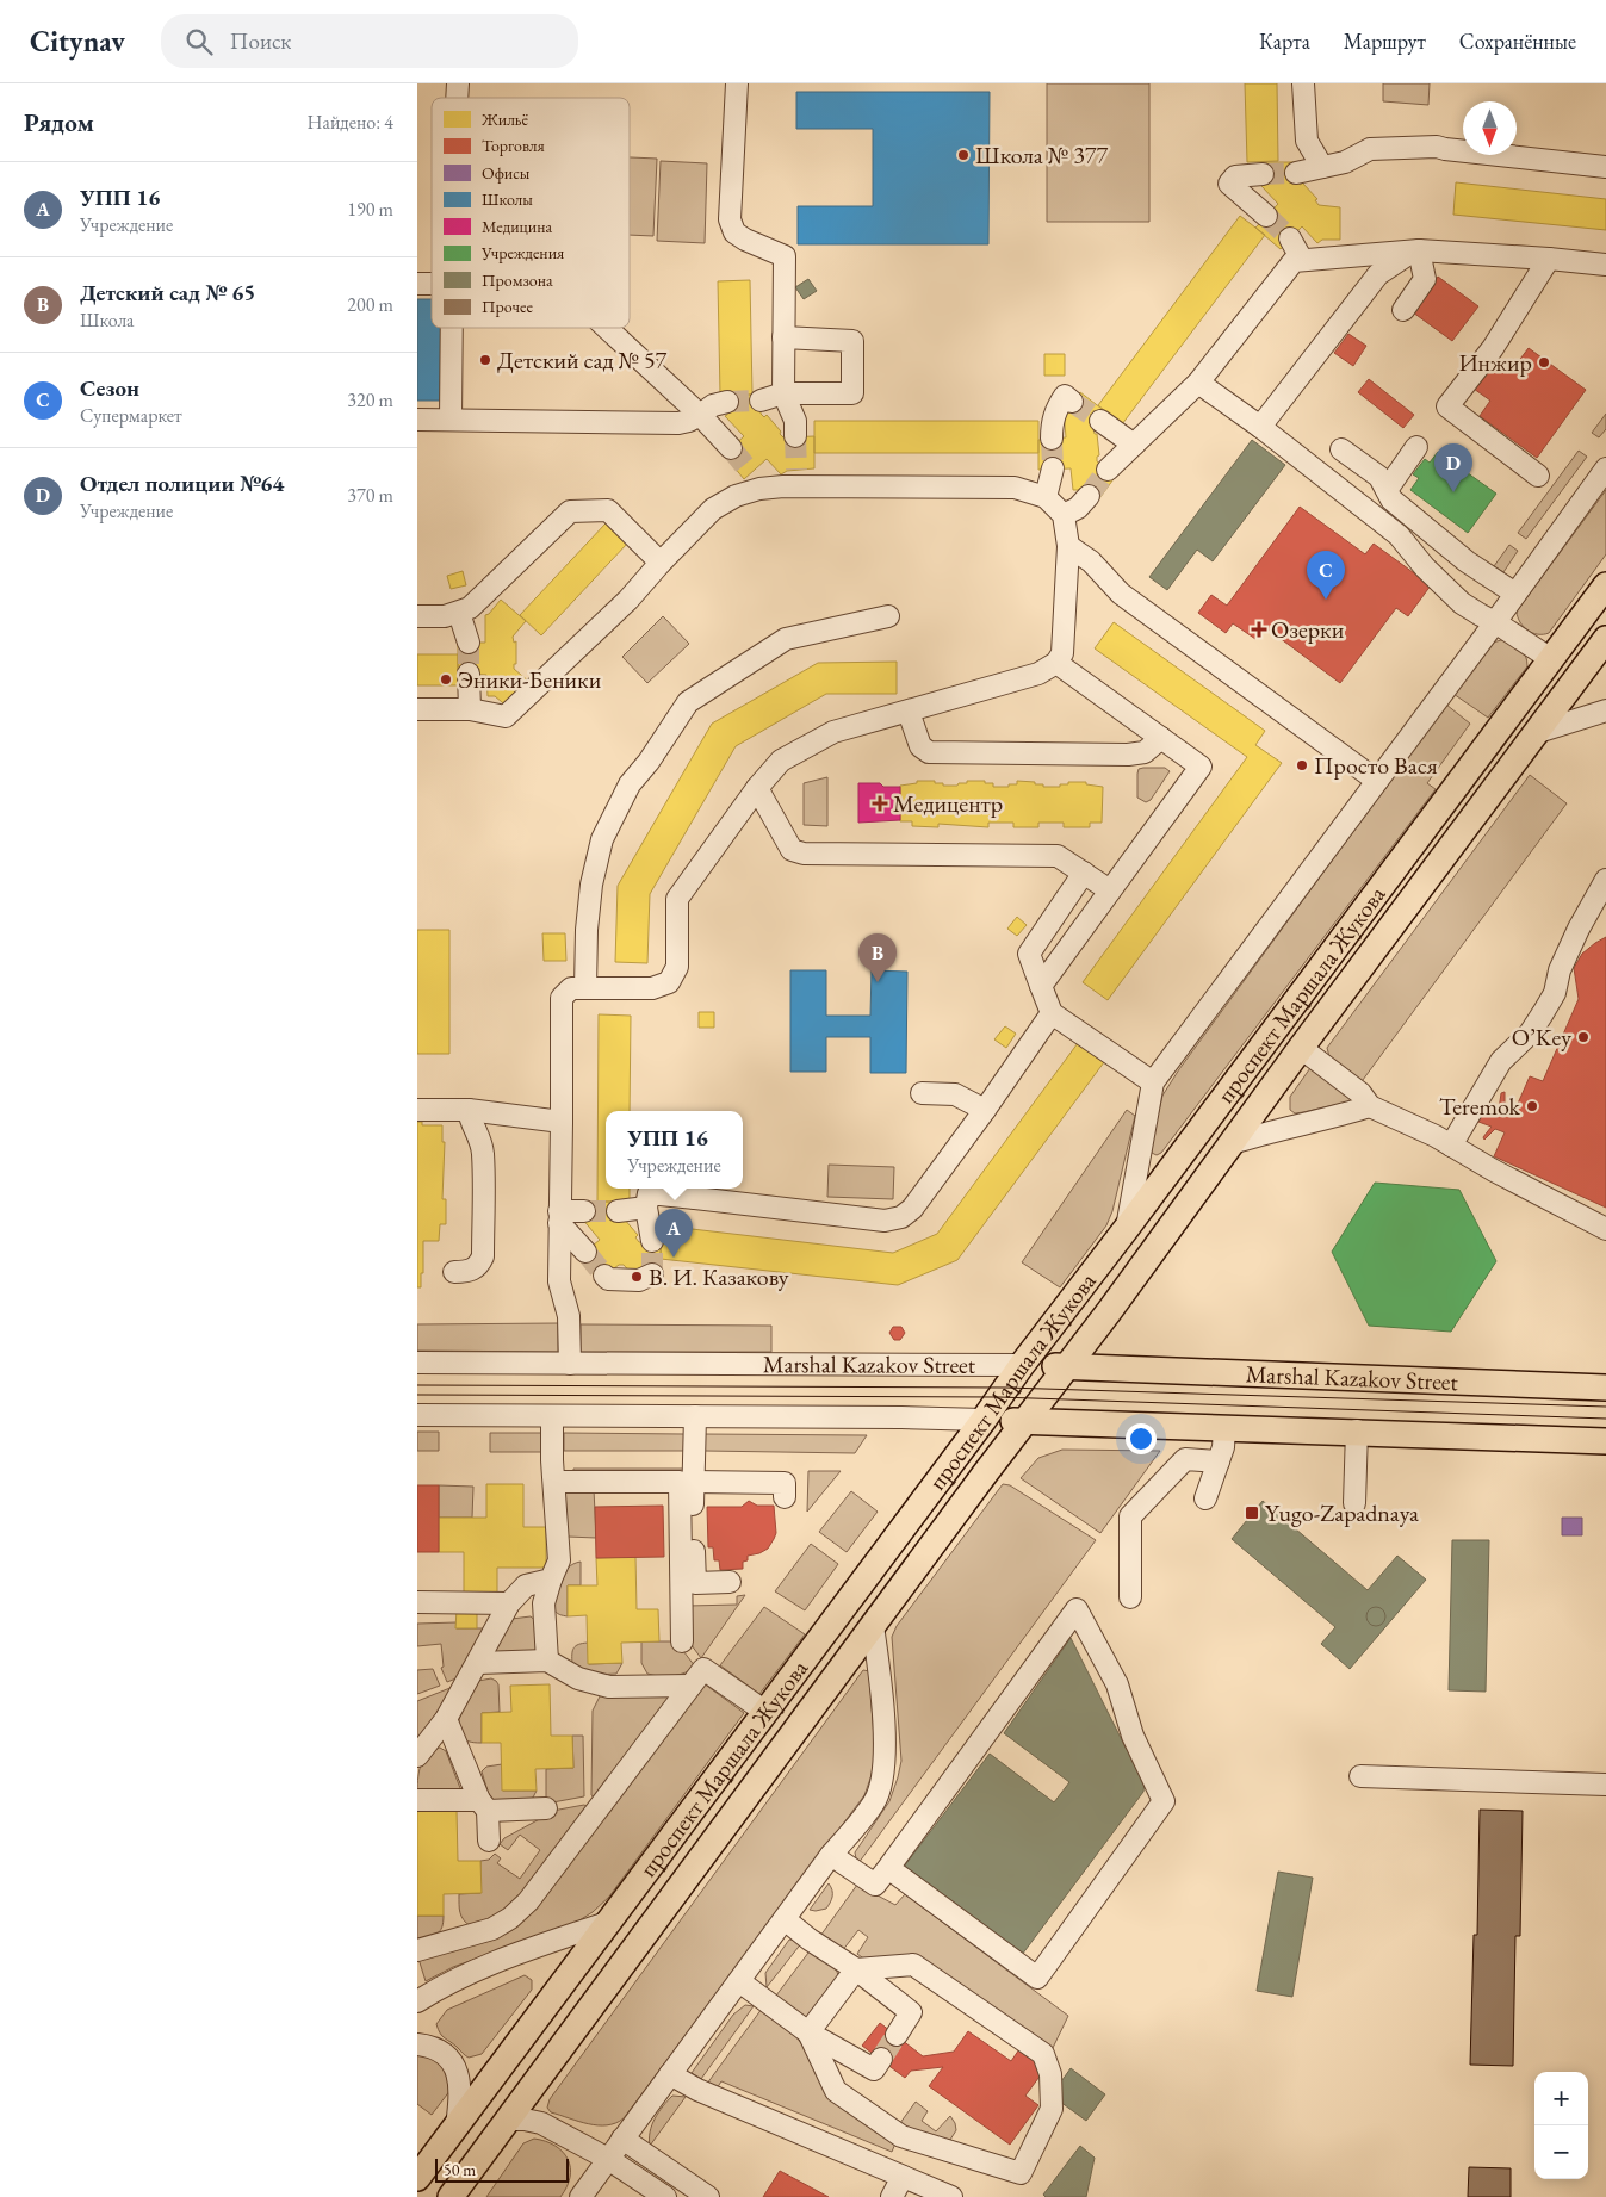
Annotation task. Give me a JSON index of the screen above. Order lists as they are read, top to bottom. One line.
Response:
{"streets":{"main road":["проспект Маршала Жукова","Marshal Kazakov Street"]},"crossings":[["проспект Маршала Жукова","Marshal Kazakov Street"]],"places":{"other":["Школа № 377","Детский сад № 57","Инжир","Эники-Беники","Просто Вася","O’Key","Teremok","В. И. Казакову"],"health":["Озерки","Медицентр"],"transit":["Yugo-Zapadnaya"]},"legend":["Жильё","Торговля","Офисы","Школы","Медицина","Учреждения","Промзона","Прочее"],"scale_bar":"50 m","north":"bottom","page":{"header":"Citynav","search":"Поиск","nav":["Карта","Маршрут","Сохранённые"],"heading":["Рядом","Найдено: 4"],"list":[{"mark":"A","name":"УПП 16","note":"Учреждение","value":"190 m"},{"mark":"B","name":"Детский сад № 65","note":"Школа","value":"200 m"},{"mark":"C","name":"Сезон","note":"Супермаркет","value":"320 m"},{"mark":"D","name":"Отдел полиции №64","note":"Учреждение","value":"370 m"}],"pins":["D","C","B","A"],"popup":["УПП 16","Учреждение"],"map_buttons":["+","−"],"scale":"50 m"}}
